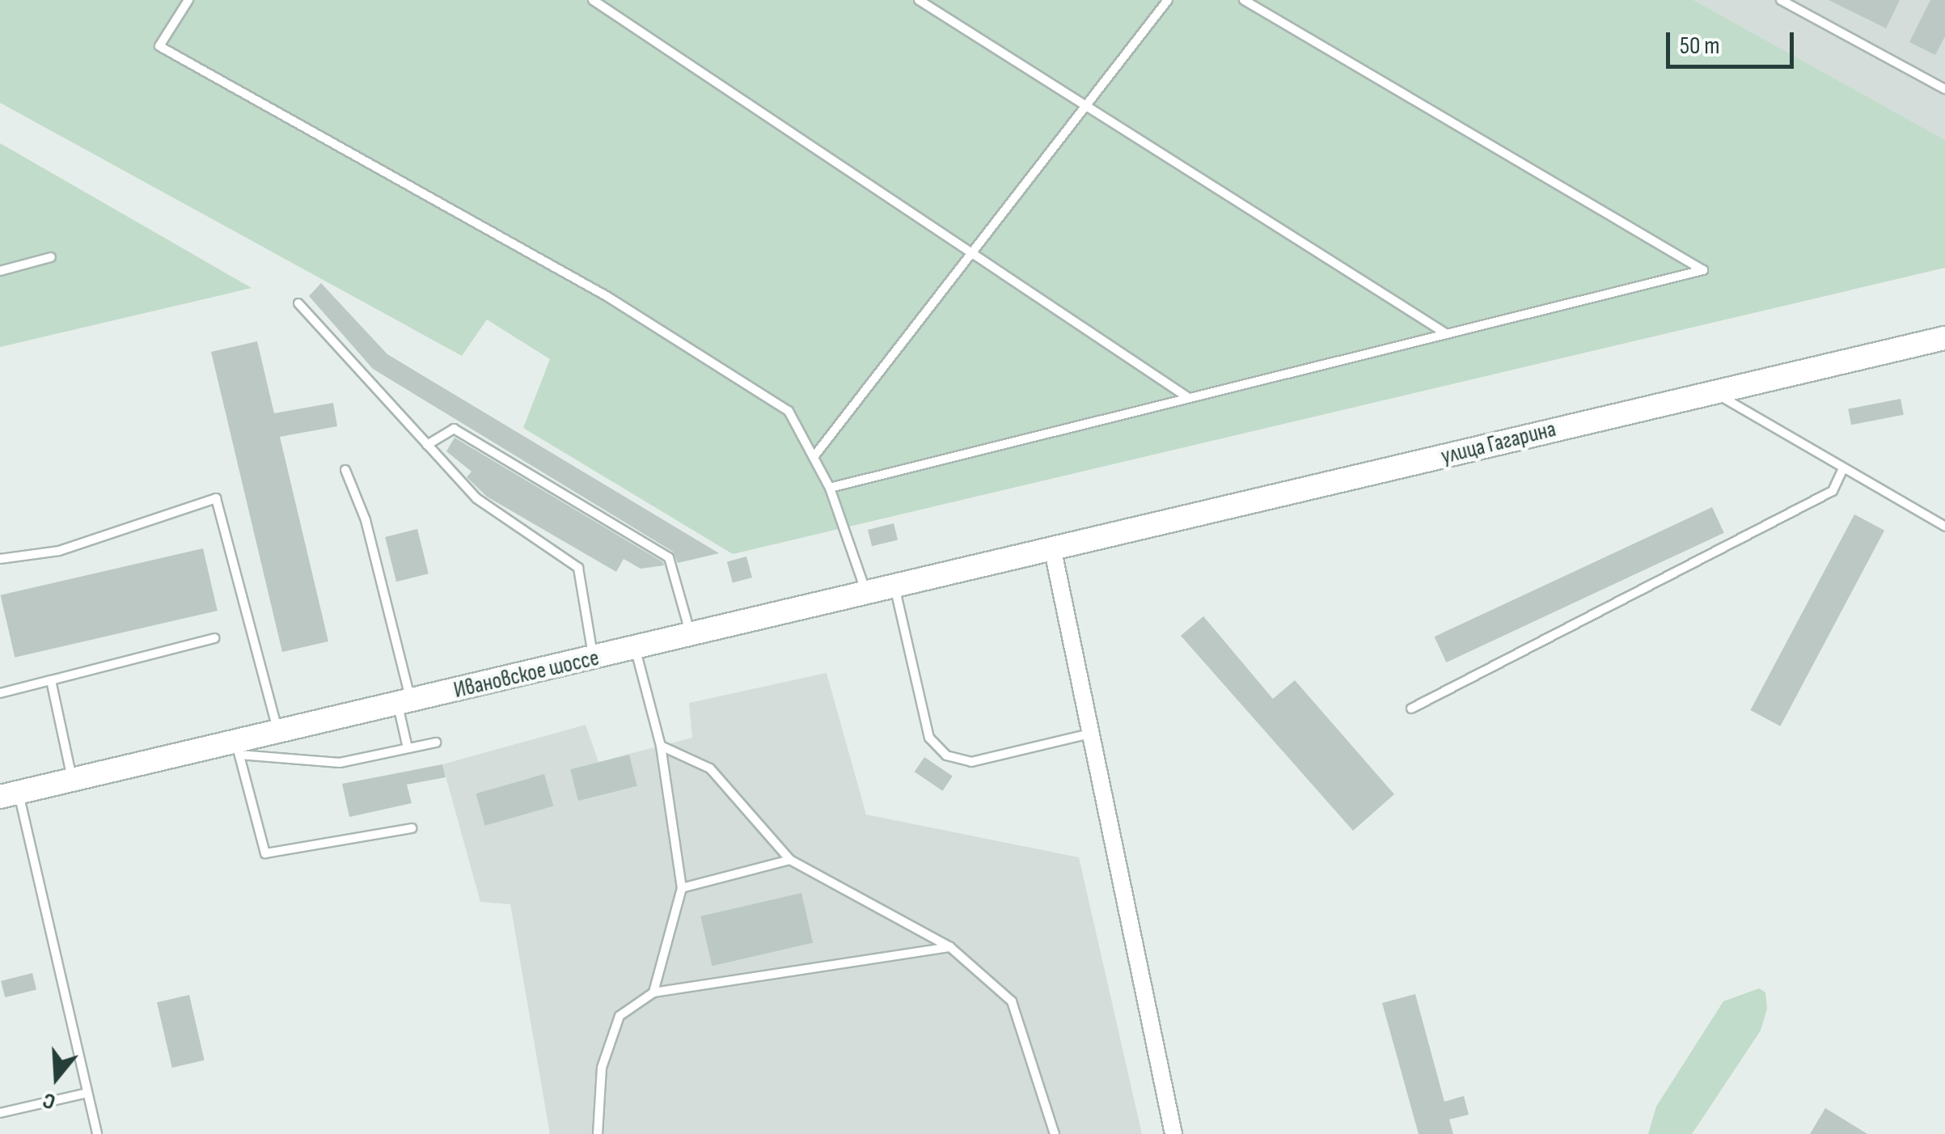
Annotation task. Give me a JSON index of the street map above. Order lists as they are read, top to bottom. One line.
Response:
{"streets":{"street":["улица Гагарина","Ивановское шоссе"]},"crossings":[["улица Гагарина","Ивановское шоссе"]],"scale_bar":"50 m","north":"bottom"}
